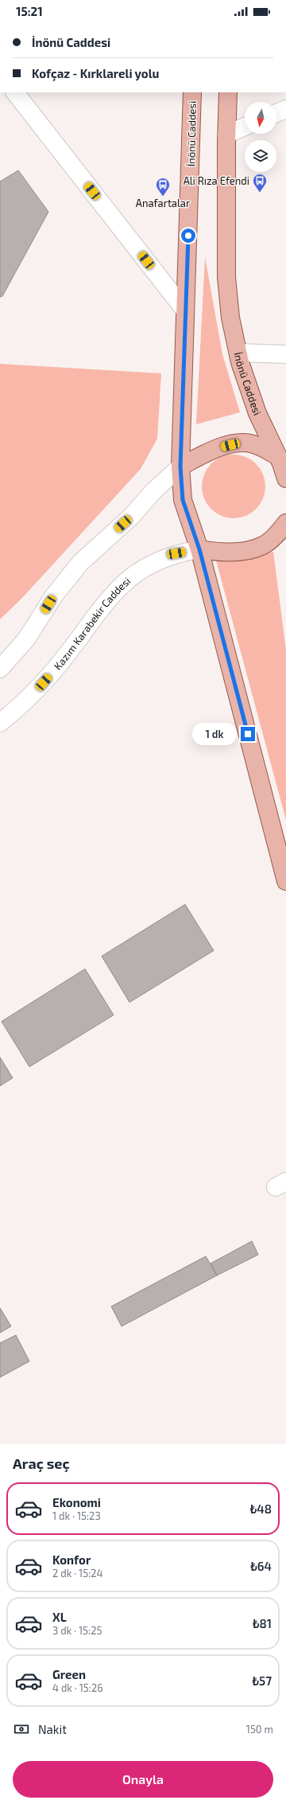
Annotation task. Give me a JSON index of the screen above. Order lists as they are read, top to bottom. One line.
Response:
{"streets":{"main road":["İnönü Caddesi"],"street":["Kazım Karabekir Caddesi"]},"crossings":[["İnönü Caddesi","Kazım Karabekir Caddesi"]],"places":{"bus stop":["Ali Rıza Efendi","Anafartalar"]},"north":"bottom","page":{"status":"15:21","banner":["İnönü Caddesi","Kofçaz - Kırklareli yolu"],"bubble":"1 dk","heading":"Araç seç","list":[{"name":"Ekonomi","note":"1 dk · 15:23","value":"₺48"},{"name":"Konfor","note":"2 dk · 15:24","value":"₺64"},{"name":"XL","note":"3 dk · 15:25","value":"₺81"},{"name":"Green","note":"4 dk · 15:26","value":"₺57"}],"pay":["Nakit","150 m"],"buttons":"Onayla"}}
